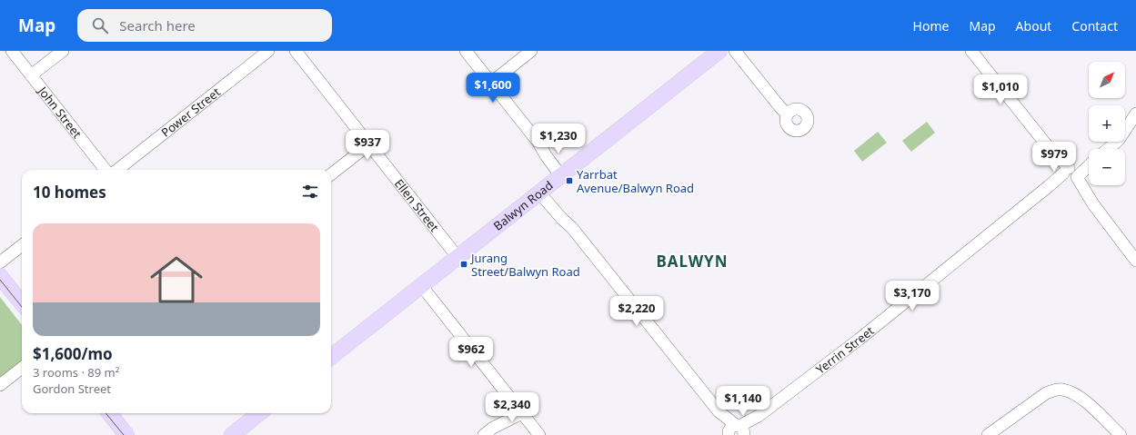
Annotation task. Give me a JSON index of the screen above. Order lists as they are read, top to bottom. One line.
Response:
{"streets":{"main road":["Balwyn Road"],"street":["John Street","Power Street","Ellen Street","Yerrin Street"]},"crossings":[["Ellen Street","Balwyn Road"]],"districts":["BALWYN"],"places":{"transit":["Yarrbat Avenue/Balwyn Road","Jurang Street/Balwyn Road"]},"north":"top right","page":{"header":"Map","search":"Search here","nav":["Home","Map","About","Contact"],"map_buttons":["+","−"],"price":["$1,600","$1,010","$1,230","$937","$979","$3,170","$2,220","$962","$1,140","$2,340"],"heading":"10 homes","list":[{"name":"$1,600/mo","note":"3 rooms · 89 m² · Gordon Street"}]}}
